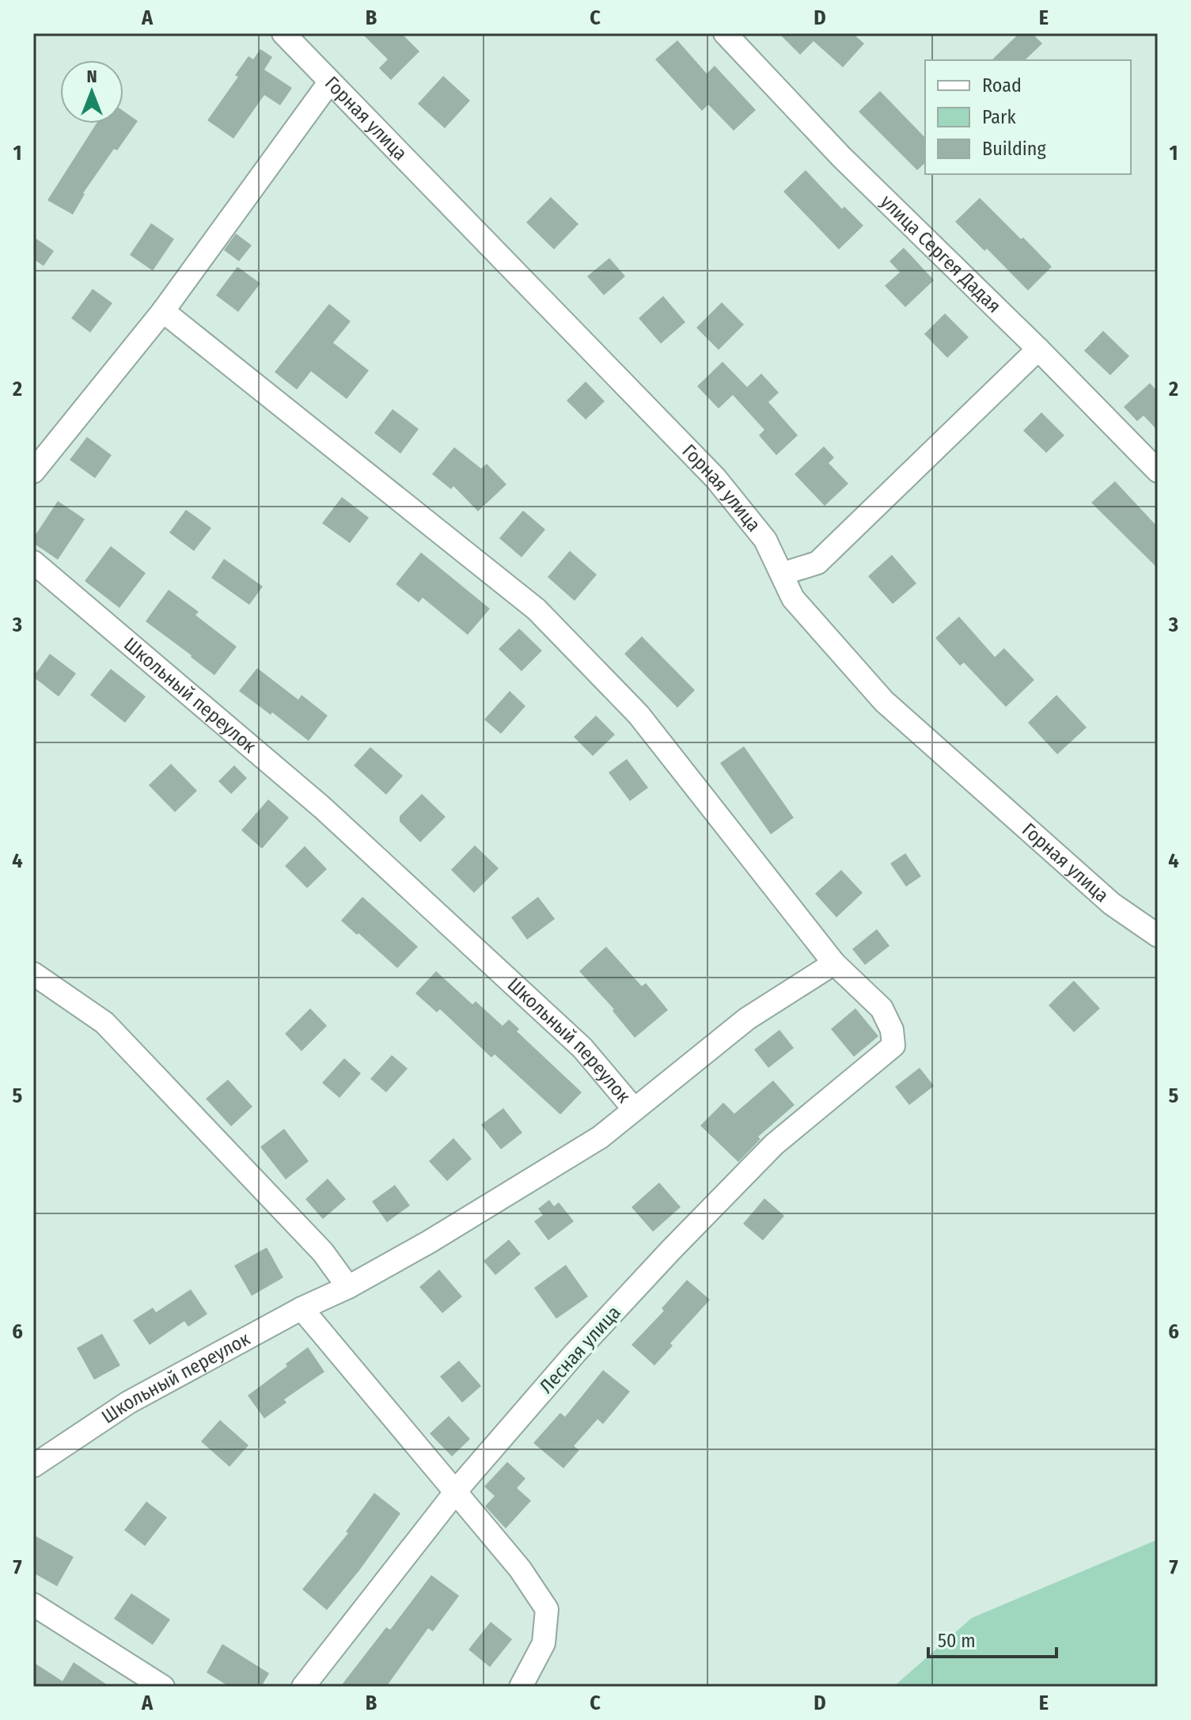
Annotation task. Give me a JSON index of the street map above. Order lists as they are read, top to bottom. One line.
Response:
{"streets":{"street":["Горная улица","улица Сергея Дадая","Школьный переулок","Лесная улица"]},"legend":["Road","Park","Building"],"scale_bar":"50 m","north":"top","grid":{"columns":["A","B","C","D","E"],"rows":["1","2","3","4","5","6","7"]}}
